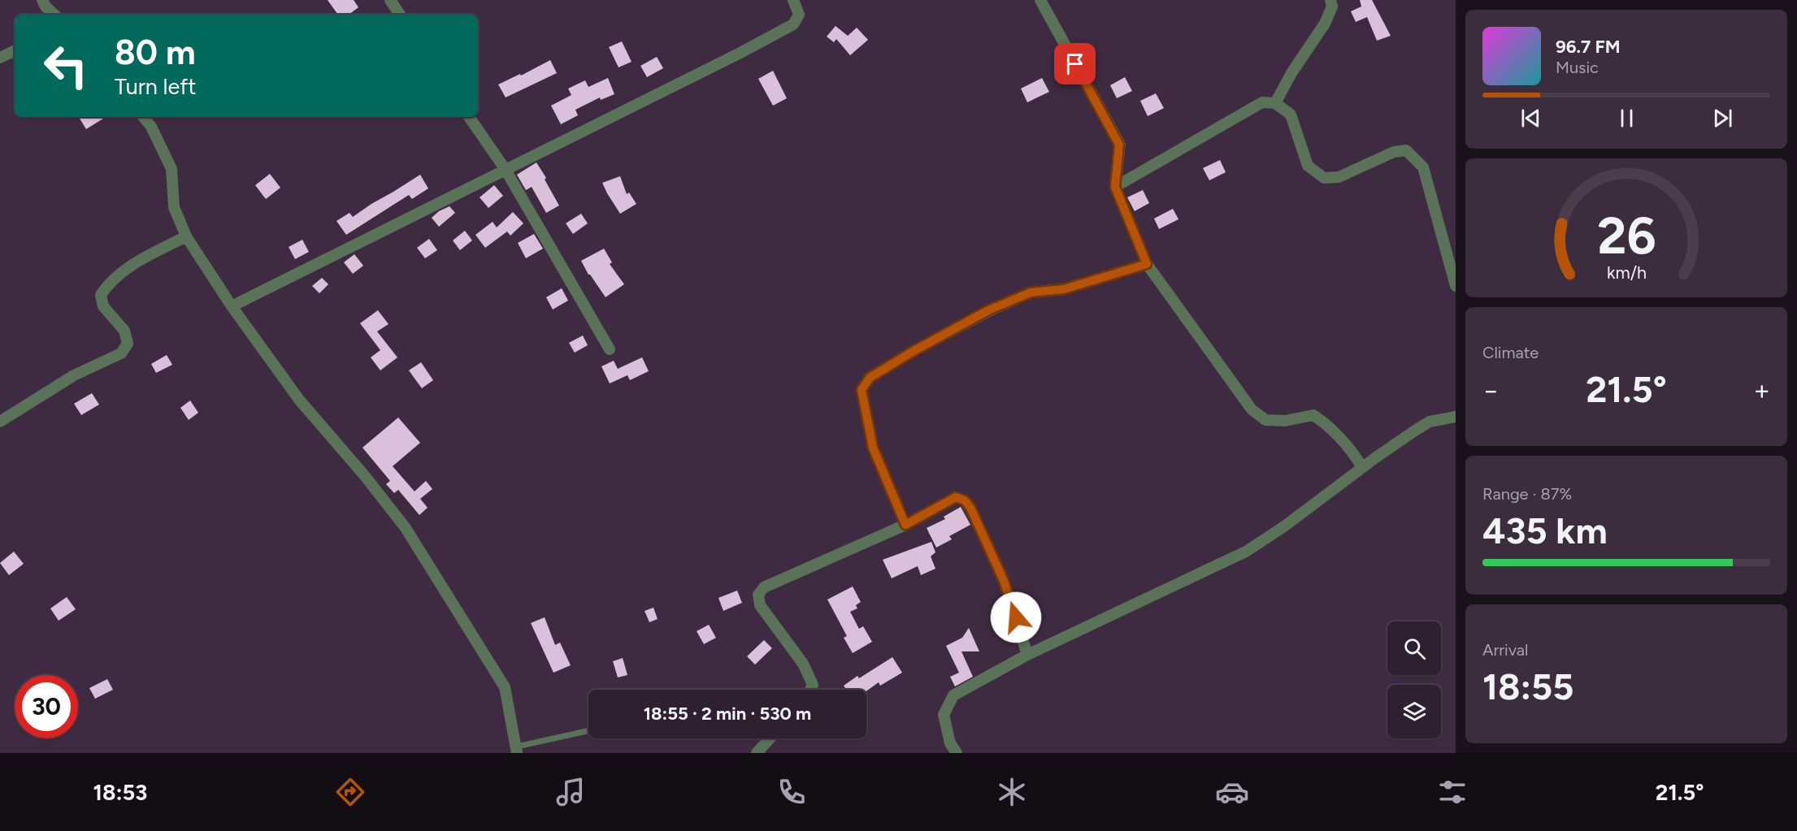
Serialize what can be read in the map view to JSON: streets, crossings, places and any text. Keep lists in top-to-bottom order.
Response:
{
  "page": {
    "turn": ["80 m", "Turn left"],
    "song": ["96.7 FM", "Music"],
    "tile": [
      "Climate",
      ["Range · 87%", "435 km"],
      ["Arrival", "18:55"]
    ],
    "heat": ["−", "21.5°", "+"],
    "limit": "30",
    "trip": "18:55 · 2 min · 530 m",
    "tabs": ["18:53", "21.5°"],
    "gauge": ["26", "km/h"]
  }
}
